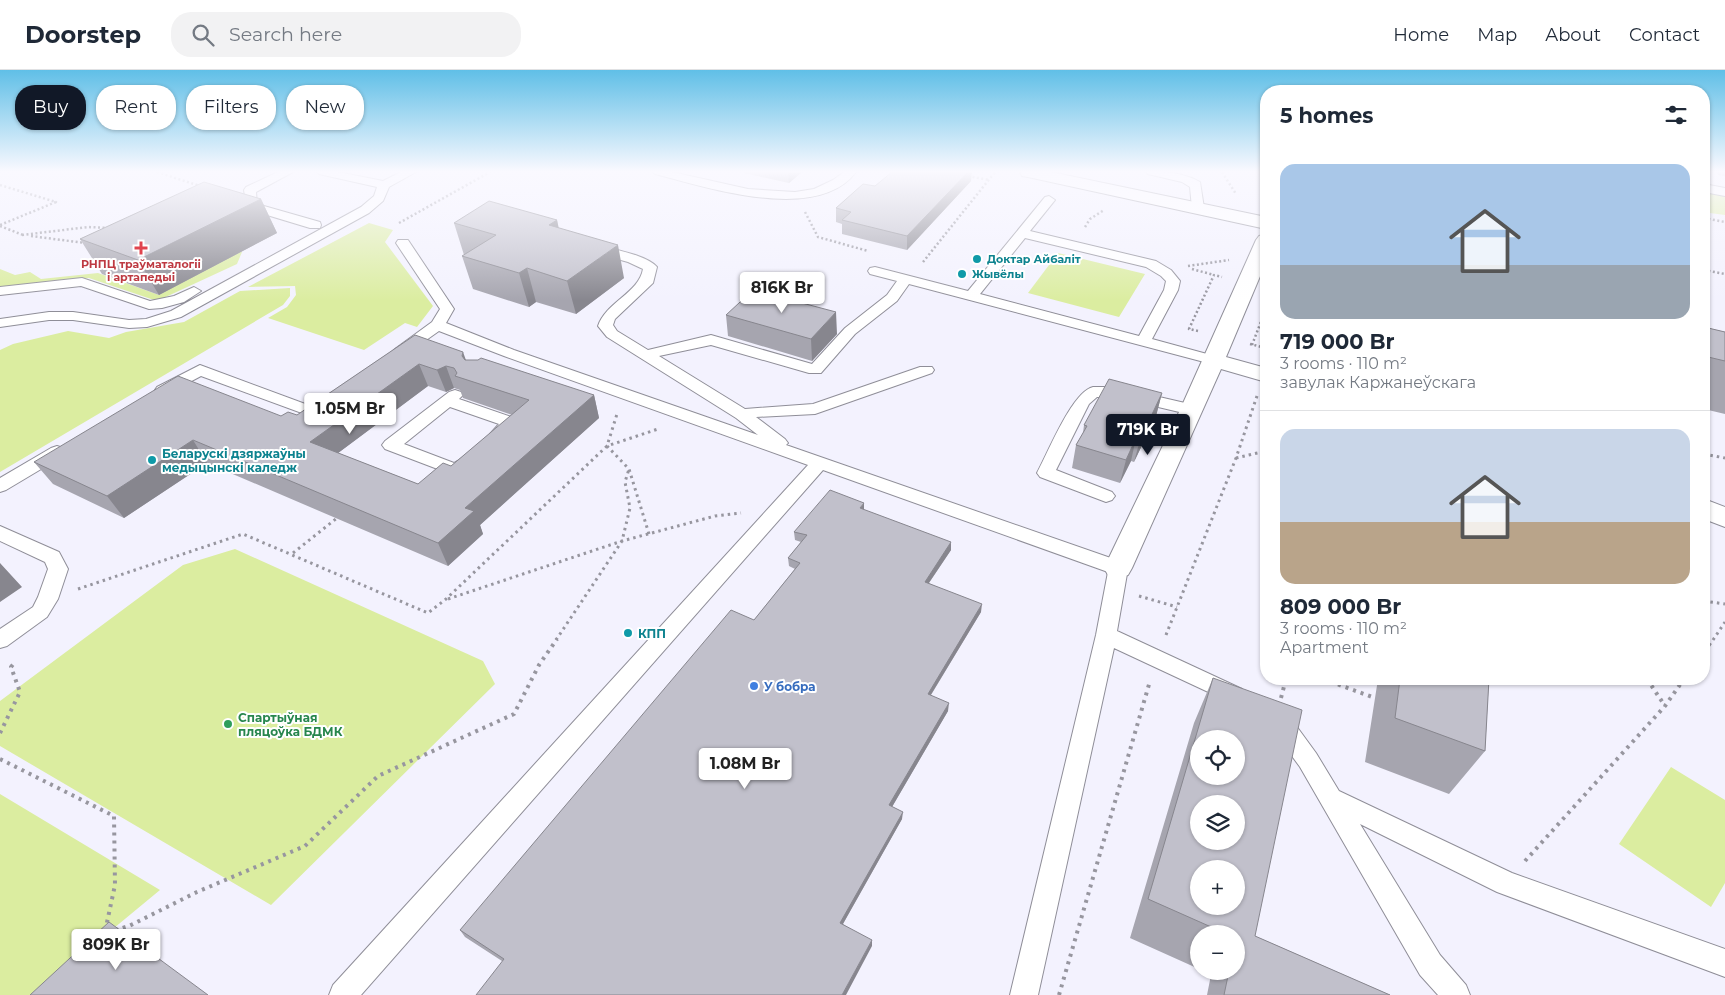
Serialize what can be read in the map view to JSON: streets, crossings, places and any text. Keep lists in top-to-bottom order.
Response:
{
  "places": {
    "health": ["РНПЦ траўматалогіі і артапедыі"],
    "other": [
      "Доктар Айбаліт",
      "Жывёлы",
      "Беларускі дзяржаўны медыцынскі каледж",
      "КПП",
      "У бобра",
      "Спартыўная пляцоўка БДМК"
    ]
  },
  "page": {
    "header": "Doorstep",
    "search": "Search here",
    "nav": [
      "Home",
      "Map",
      "About",
      "Contact"
    ],
    "chip": [
      "Buy",
      "Rent",
      "Filters",
      "New"
    ],
    "heading": "5 homes",
    "list": [
      {
        "name": "719 000 Br",
        "note": "3 rooms · 110 m² · завулак Каржанеўскага"
      },
      {
        "name": "809 000 Br",
        "note": "3 rooms · 110 m² · Apartment"
      }
    ],
    "price": [
      "816K Br",
      "1.05M Br",
      "719K Br",
      "1.08M Br",
      "809K Br"
    ],
    "map_buttons": ["+", "−"]
  }
}
